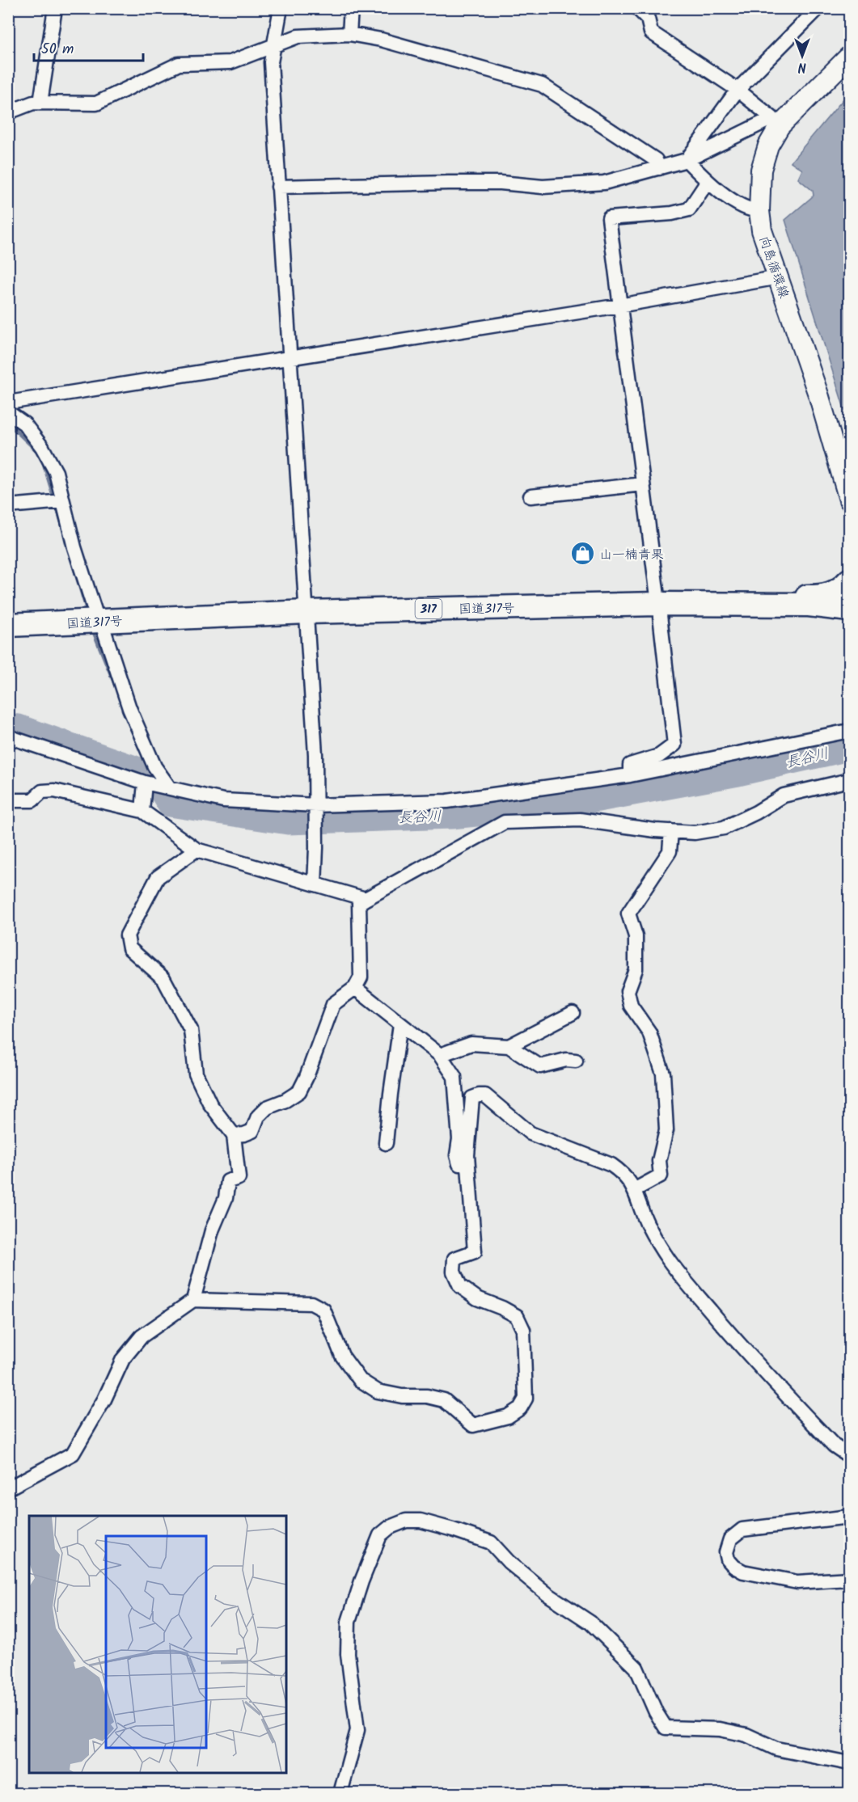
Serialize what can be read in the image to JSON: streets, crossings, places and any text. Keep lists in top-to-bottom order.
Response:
{
  "streets": {
    "highway": ["国道317号", "317"],
    "main road": ["向島循環線"]
  },
  "water": ["長谷川"],
  "places": {
    "shop": ["山一楠青果"]
  },
  "scale_bar": "50 m",
  "north": "bottom"
}
